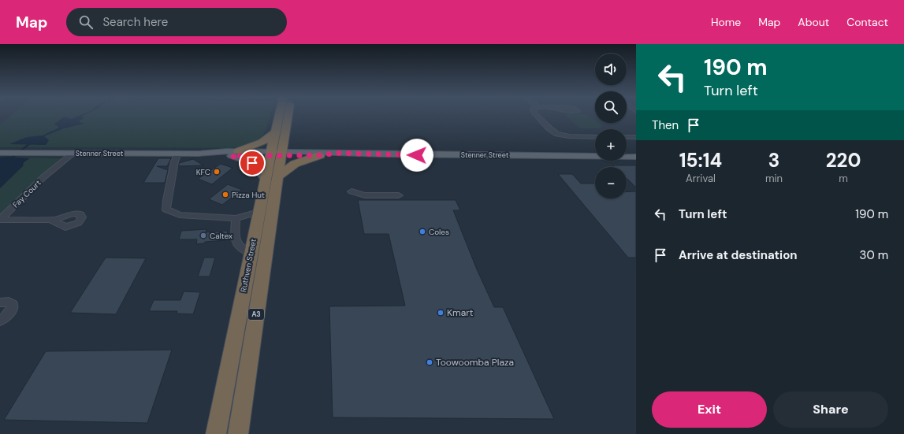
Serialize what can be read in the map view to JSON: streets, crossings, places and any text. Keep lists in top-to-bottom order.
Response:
{
  "streets": {
    "highway": ["Ruthven Street", "A3"],
    "main road": ["Stenner Street"],
    "street": ["Fay Court"]
  },
  "crossings": [
    ["Stenner Street", "Fay Court"],
    ["Stenner Street", "Ruthven Street"]
  ],
  "places": [
    "KFC",
    "Pizza Hut",
    "Coles",
    "Caltex",
    "Kmart",
    "Toowoomba Plaza"
  ],
  "page": {
    "header": "Map",
    "search": "Search here",
    "nav": [
      "Home",
      "Map",
      "About",
      "Contact"
    ],
    "turn": ["190 m", "Turn left"],
    "map_buttons": ["+", "−"],
    "then": "Then",
    "eta": [
      "15:14",
      "Arrival",
      "3",
      "min",
      "220",
      "m"
    ],
    "list": [
      {
        "name": "Turn left",
        "value": "190 m"
      },
      {
        "name": "Arrive at destination",
        "value": "30 m"
      }
    ],
    "buttons": ["Exit", "Share"]
  }
}
